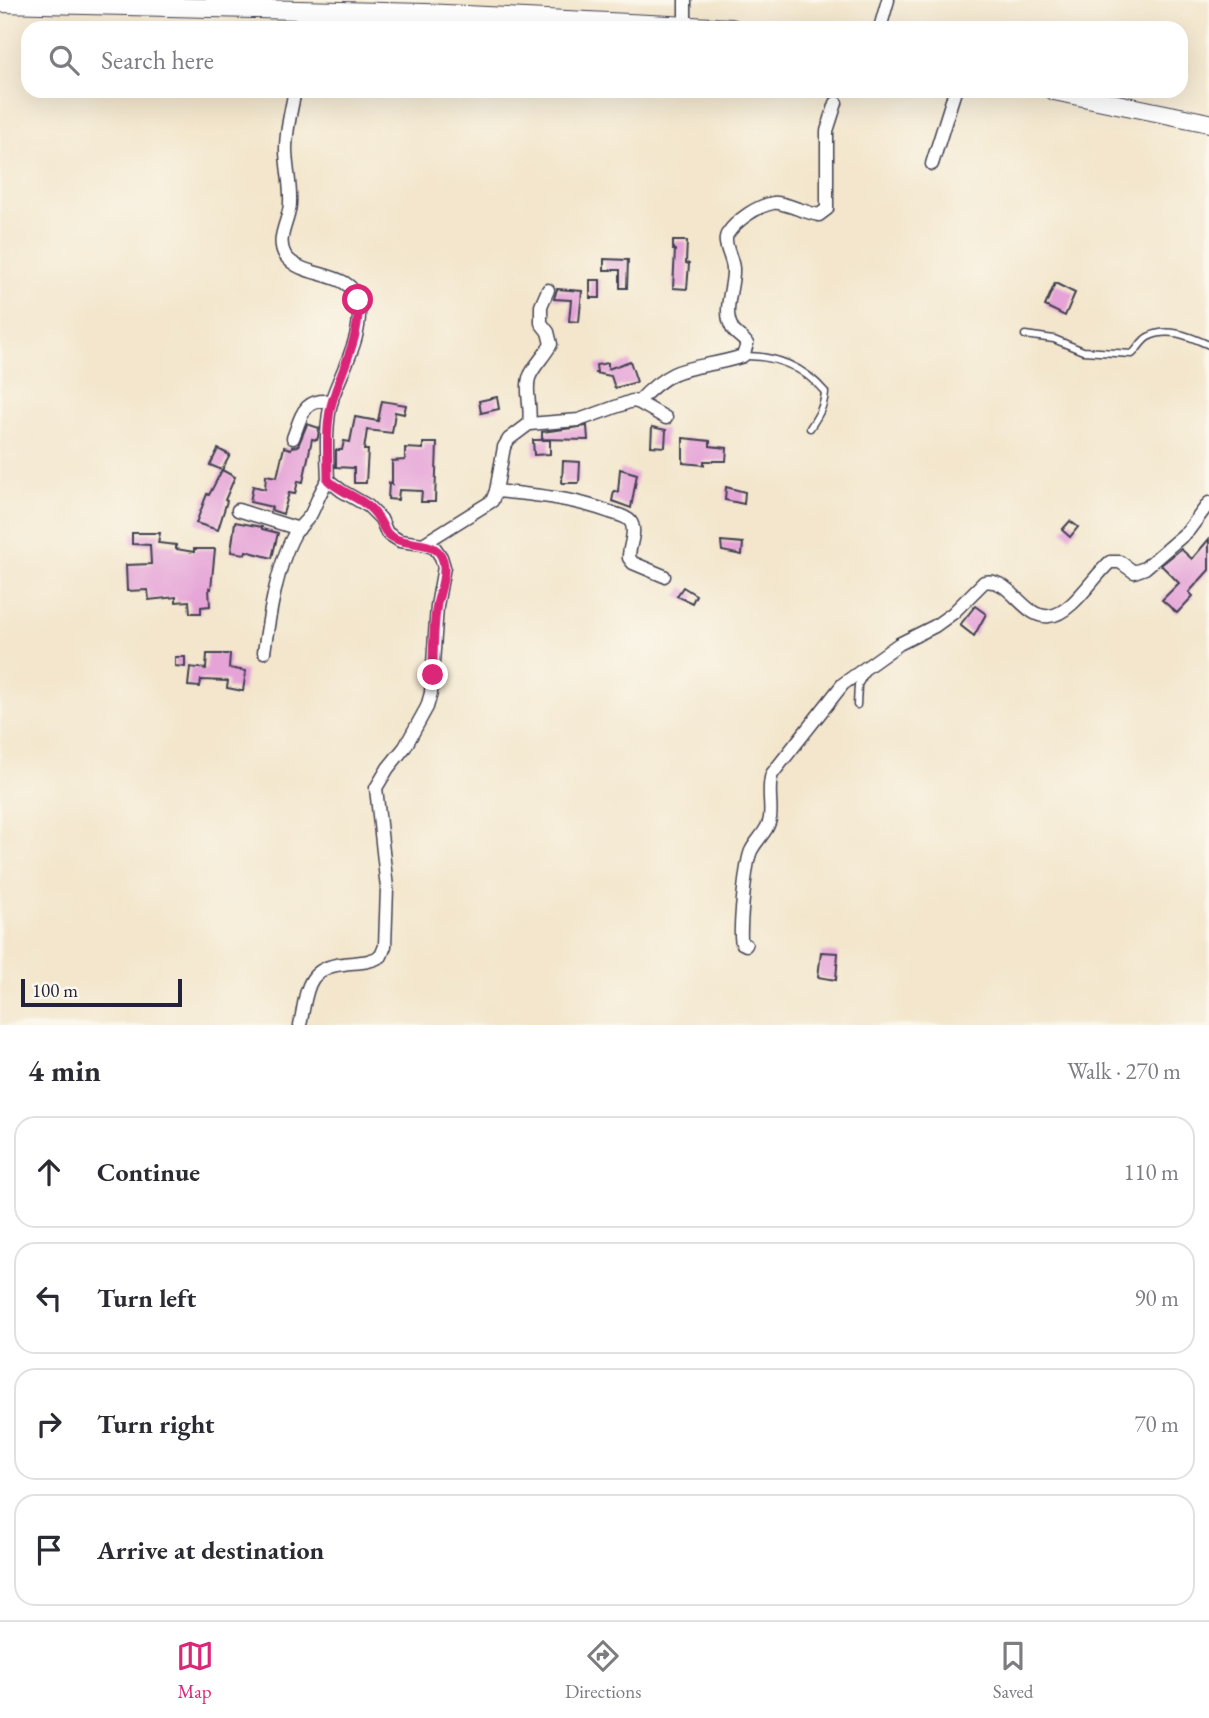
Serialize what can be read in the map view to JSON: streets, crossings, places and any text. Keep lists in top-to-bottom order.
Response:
{
  "scale_bar": "100 m",
  "page": {
    "search": "Search here",
    "scale": "100 m",
    "heading": ["4 min", "Walk · 270 m"],
    "list": [
      ["Continue", "110 m"],
      ["Turn left", "90 m"],
      ["Turn right", "70 m"],
      "Arrive at destination"
    ],
    "nav": ["Map", "Directions", "Saved"]
  }
}
